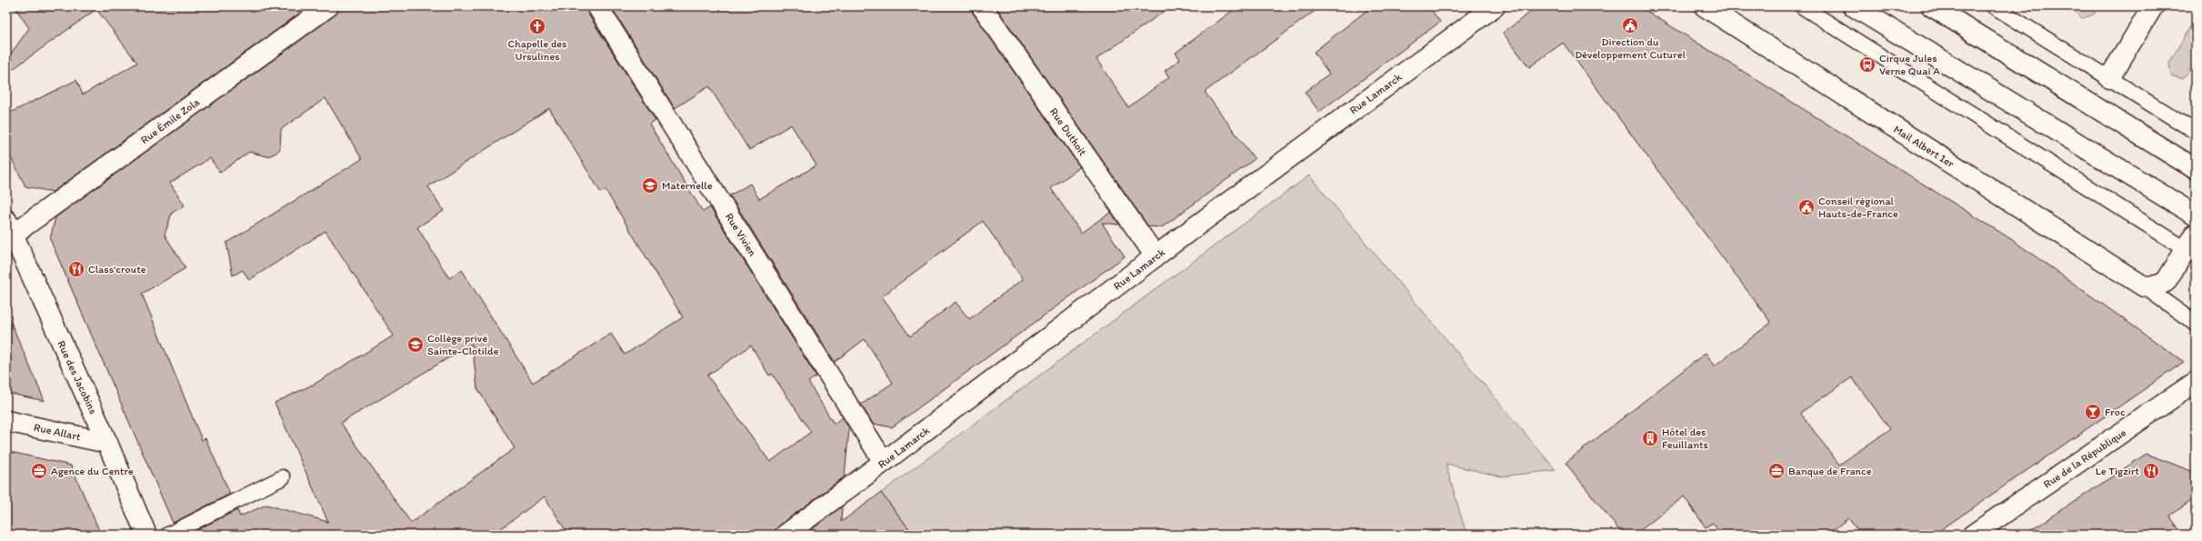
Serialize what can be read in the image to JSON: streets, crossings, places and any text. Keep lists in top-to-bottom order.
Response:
{
  "streets": {
    "street": [
      "Rue Lamarck",
      "Rue Émile Zola",
      "Rue Duthoit",
      "Mail Albert 1er",
      "Rue Vivien",
      "Rue des Jacobins",
      "Rue Allart",
      "Rue de la République"
    ]
  },
  "crossings": [
    ["Rue Lamarck", "Rue Duthoit"],
    ["Rue Lamarck", "Rue Vivien"],
    ["Rue Émile Zola", "Rue des Jacobins"],
    ["Rue des Jacobins", "Rue Allart"]
  ],
  "places": {
    "public building": ["Direction du Développement Cuturel", "Conseil régional Hauts-de-France"],
    "church": ["Chapelle des Ursulines"],
    "bus stop": ["Cirque Jules Verne Quai A"],
    "school or university": ["Maternelle", "Collège privé Sainte-Clotilde"],
    "restaurant": ["Class'croute", "Le Tigzirt"],
    "bar": ["Froc"],
    "building": ["Hôtel des Feuillants"],
    "office": ["Agence du Centre", "Banque de France"]
  }
}
